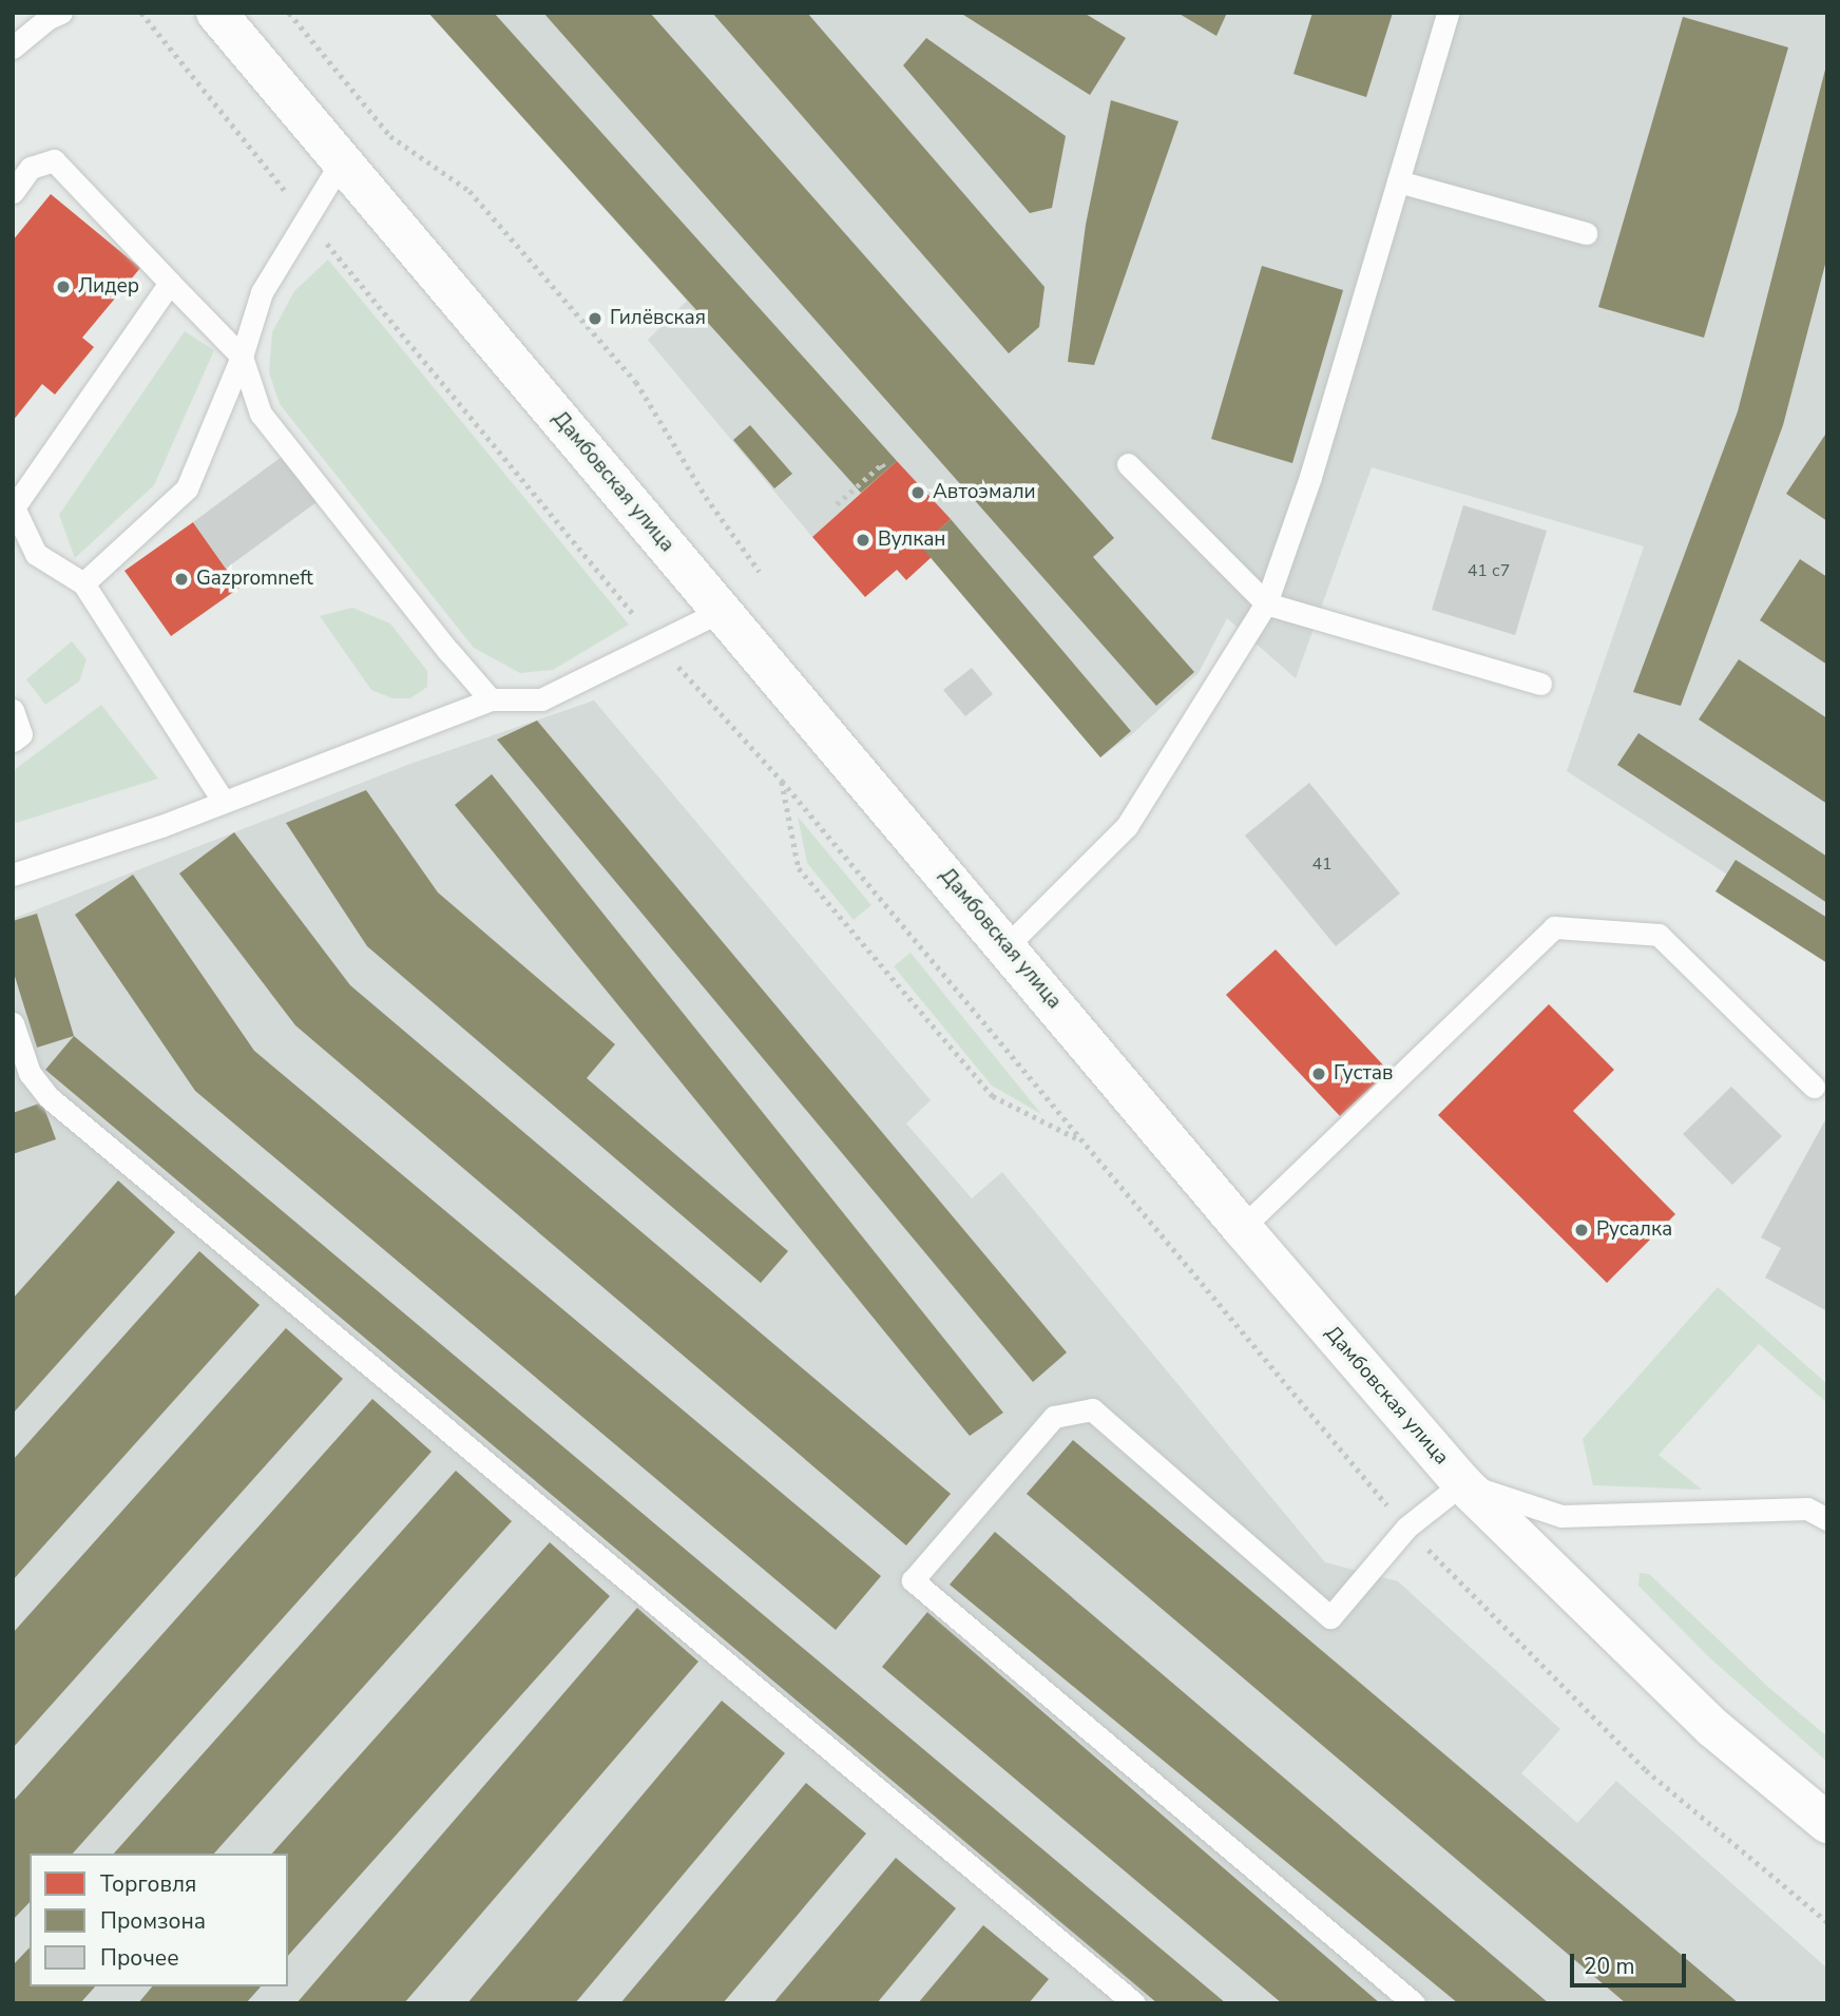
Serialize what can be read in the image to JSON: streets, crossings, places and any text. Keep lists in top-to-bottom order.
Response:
{
  "streets": {
    "main road": ["Дамбовская улица"]
  },
  "places": [
    "Лидер",
    "Гилёвская",
    "Автоэмали",
    "Вулкан",
    "Gazpromneft",
    "Густав",
    "Русалка"
  ],
  "house_numbers": ["41 с7", "41"],
  "legend": ["Торговля", "Промзона", "Прочее"],
  "scale_bar": "20 m"
}
